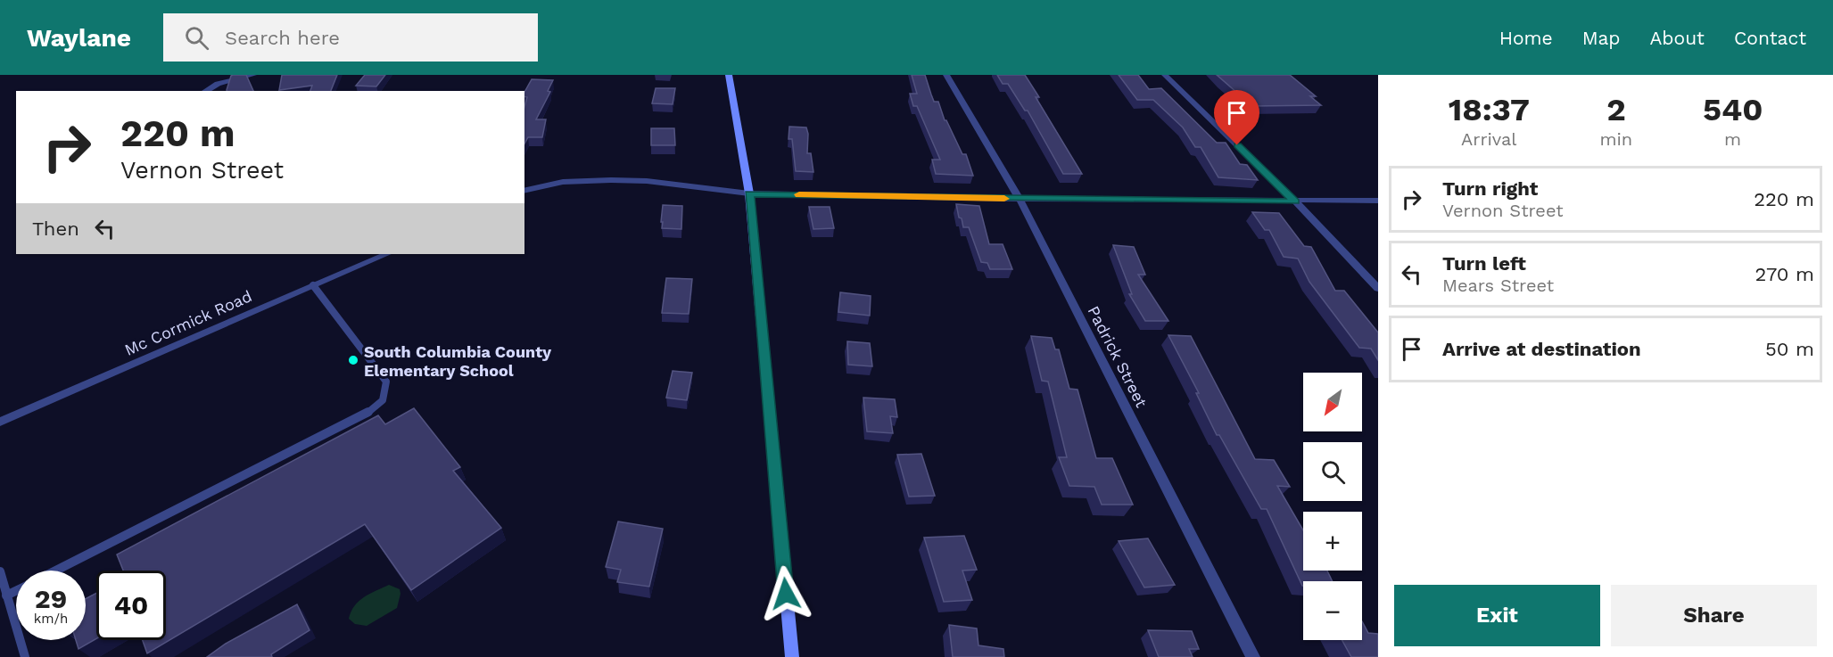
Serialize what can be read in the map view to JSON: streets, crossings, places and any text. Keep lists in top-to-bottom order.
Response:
{
  "streets": {
    "street": ["Mc Cormick Road", "Padrick Street"]
  },
  "places": ["South Columbia County Elementary School"],
  "north": "bottom left",
  "page": {
    "header": "Waylane",
    "search": "Search here",
    "nav": [
      "Home",
      "Map",
      "About",
      "Contact"
    ],
    "eta": [
      "18:37",
      "Arrival",
      "2",
      "min",
      "540",
      "m"
    ],
    "turn": ["220 m", "Vernon Street"],
    "list": [
      {
        "name": "Turn right",
        "note": "Vernon Street",
        "value": "220 m"
      },
      {
        "name": "Turn left",
        "note": "Mears Street",
        "value": "270 m"
      },
      {
        "name": "Arrive at destination",
        "value": "50 m"
      }
    ],
    "then": "Then",
    "map_buttons": ["+", "−"],
    "speed": "29 km/h",
    "limit": "40",
    "buttons": ["Exit", "Share"]
  }
}
